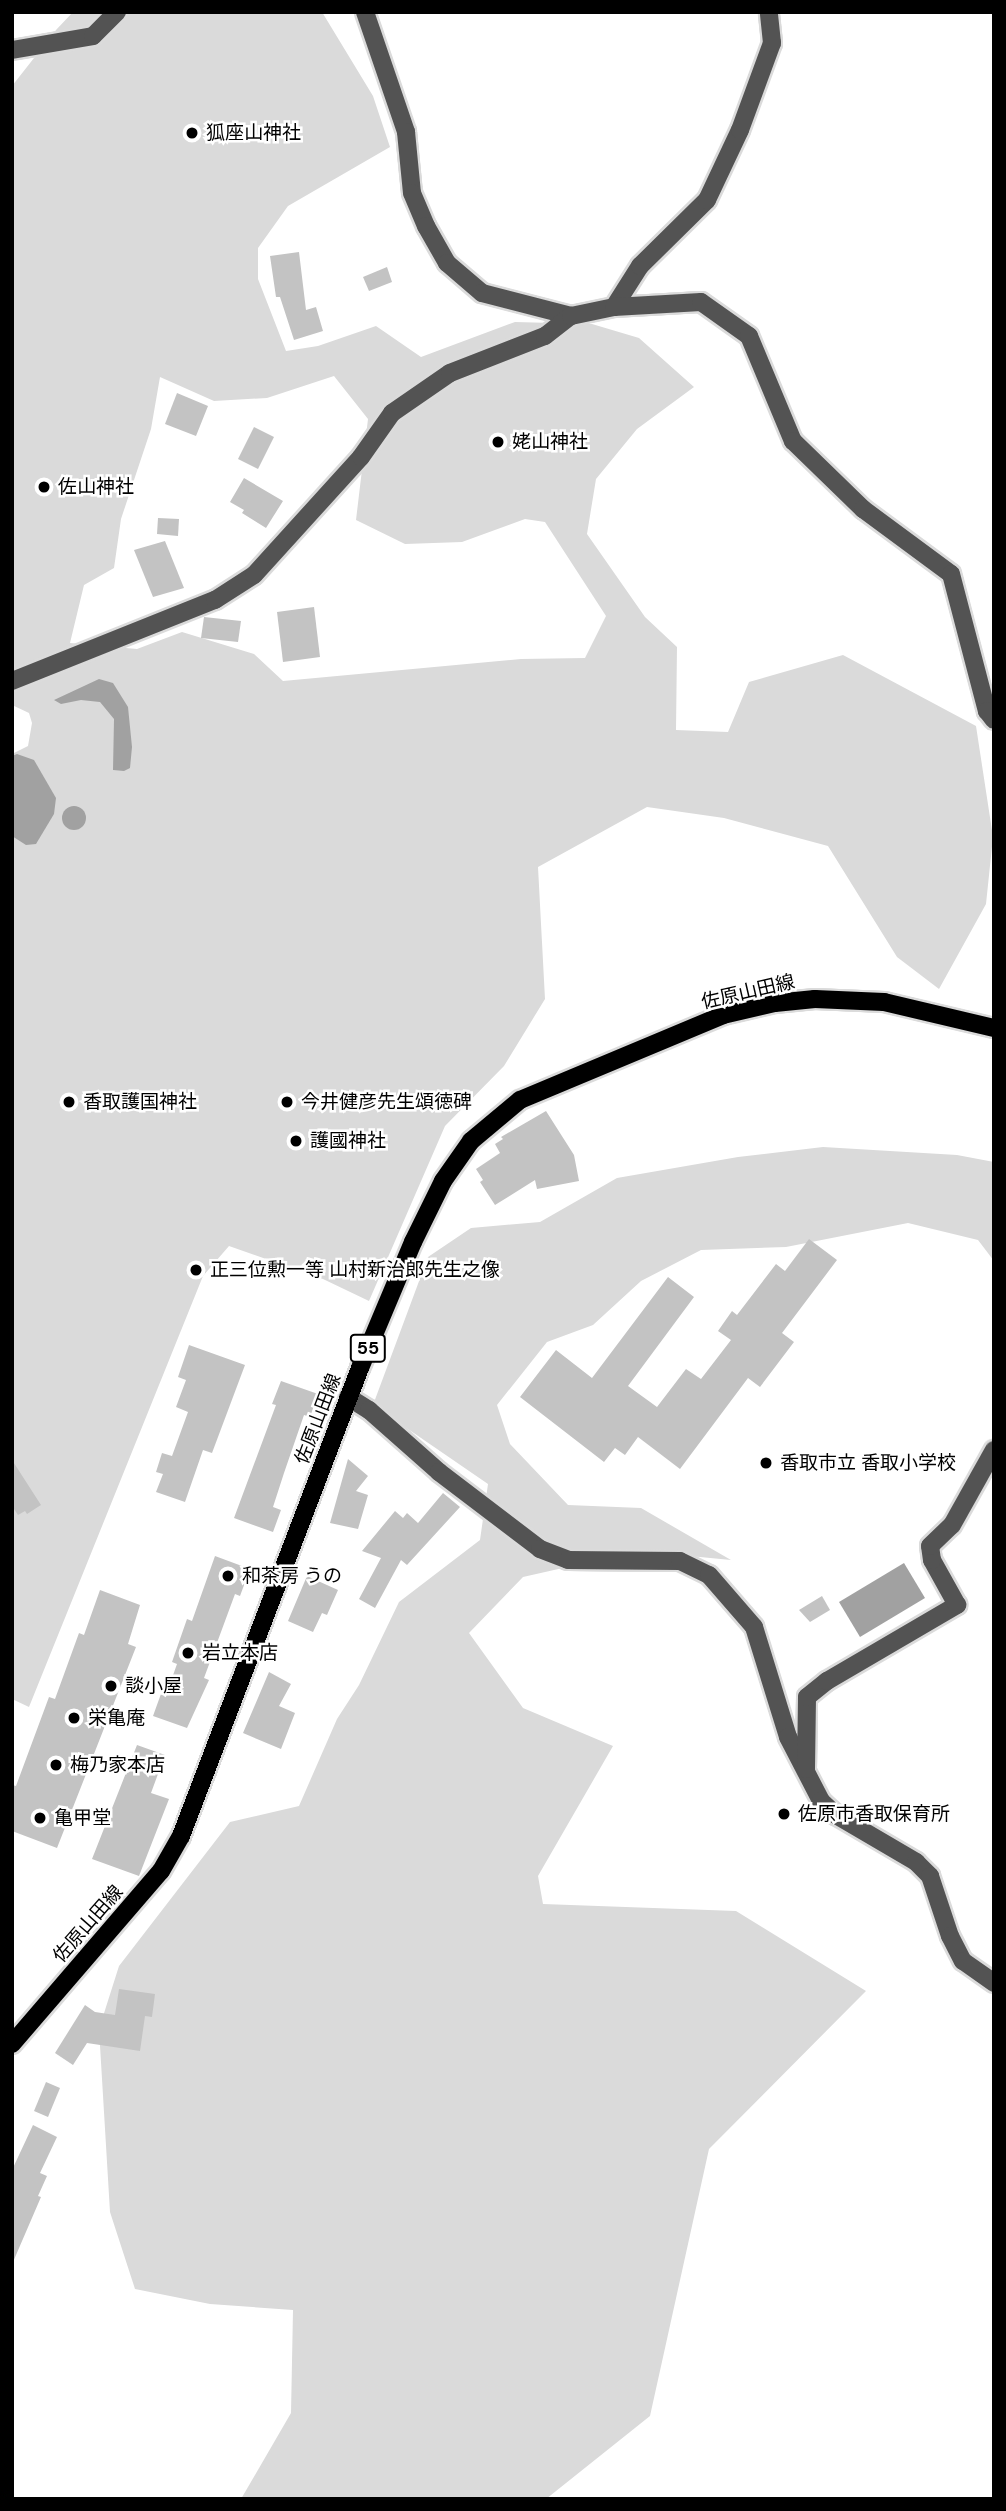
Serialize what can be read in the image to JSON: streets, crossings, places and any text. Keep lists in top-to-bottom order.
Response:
{
  "streets": {
    "main road": ["佐原山田線", "55"]
  },
  "places": [
    "狐座山神社",
    "姥山神社",
    "佐山神社",
    "香取護国神社",
    "今井健彦先生頌徳碑",
    "護國神社",
    "正三位勲一等 山村新治郎先生之像",
    "香取市立 香取小学校",
    "和茶房 うの",
    "岩立本店",
    "談小屋",
    "栄亀庵",
    "梅乃家本店",
    "佐原市香取保育所",
    "亀甲堂"
  ]
}
